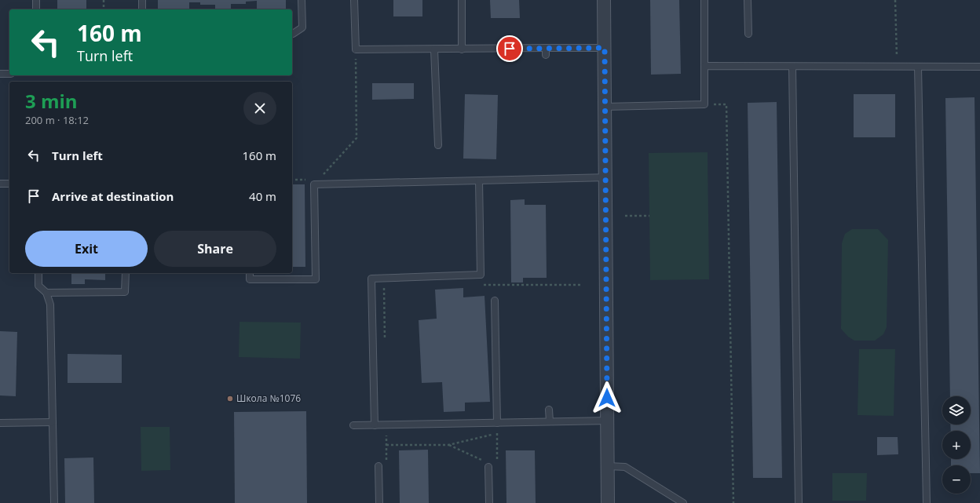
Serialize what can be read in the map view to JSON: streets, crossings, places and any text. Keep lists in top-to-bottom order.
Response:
{
  "places": ["Школа №1076"],
  "page": {
    "turn": ["160 m", "Turn left"],
    "heading": ["3 min", "200 m · 18:12"],
    "list": [
      {
        "name": "Turn left",
        "value": "160 m"
      },
      {
        "name": "Arrive at destination",
        "value": "40 m"
      }
    ],
    "buttons": ["Exit", "Share"],
    "map_buttons": ["+", "−"]
  }
}
